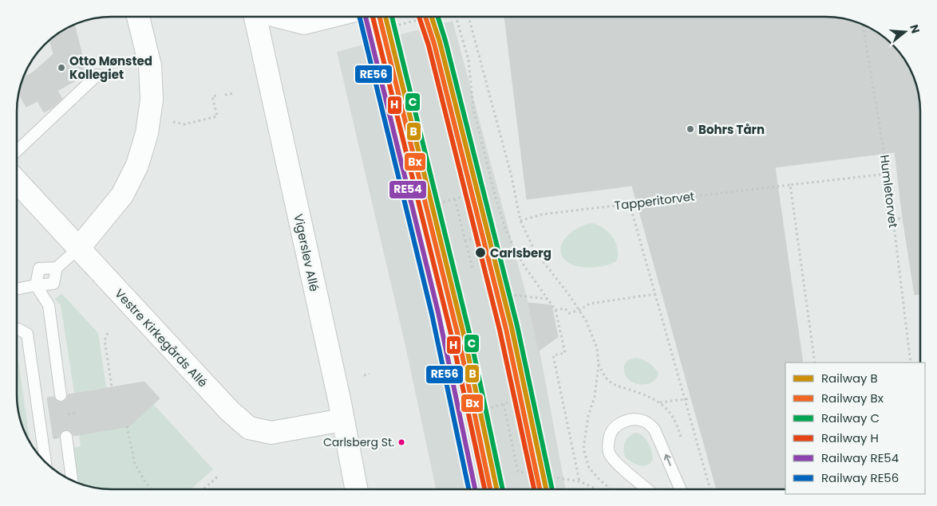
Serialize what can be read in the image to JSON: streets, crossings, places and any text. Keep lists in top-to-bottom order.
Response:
{
  "streets": {
    "street": ["Vigerslev Allé", "Vestre Kirkegårds Allé"],
    "path": ["Humletorvet", "Tapperitorvet"]
  },
  "crossings": [
    ["Humletorvet", "Tapperitorvet"],
    ["Vigerslev Allé", "Vestre Kirkegårds Allé"]
  ],
  "places": [
    "Otto Mønsted Kollegiet",
    "Bohrs Tårn",
    "Carlsberg",
    "Carlsberg St."
  ],
  "lines": [
    "rail line B",
    "rail line Bx",
    "rail line C",
    "rail line H",
    "rail line RE54",
    "rail line RE56"
  ],
  "legend": [
    "Railway B",
    "Railway Bx",
    "Railway C",
    "Railway H",
    "Railway RE54",
    "Railway RE56"
  ],
  "north": "right"
}
